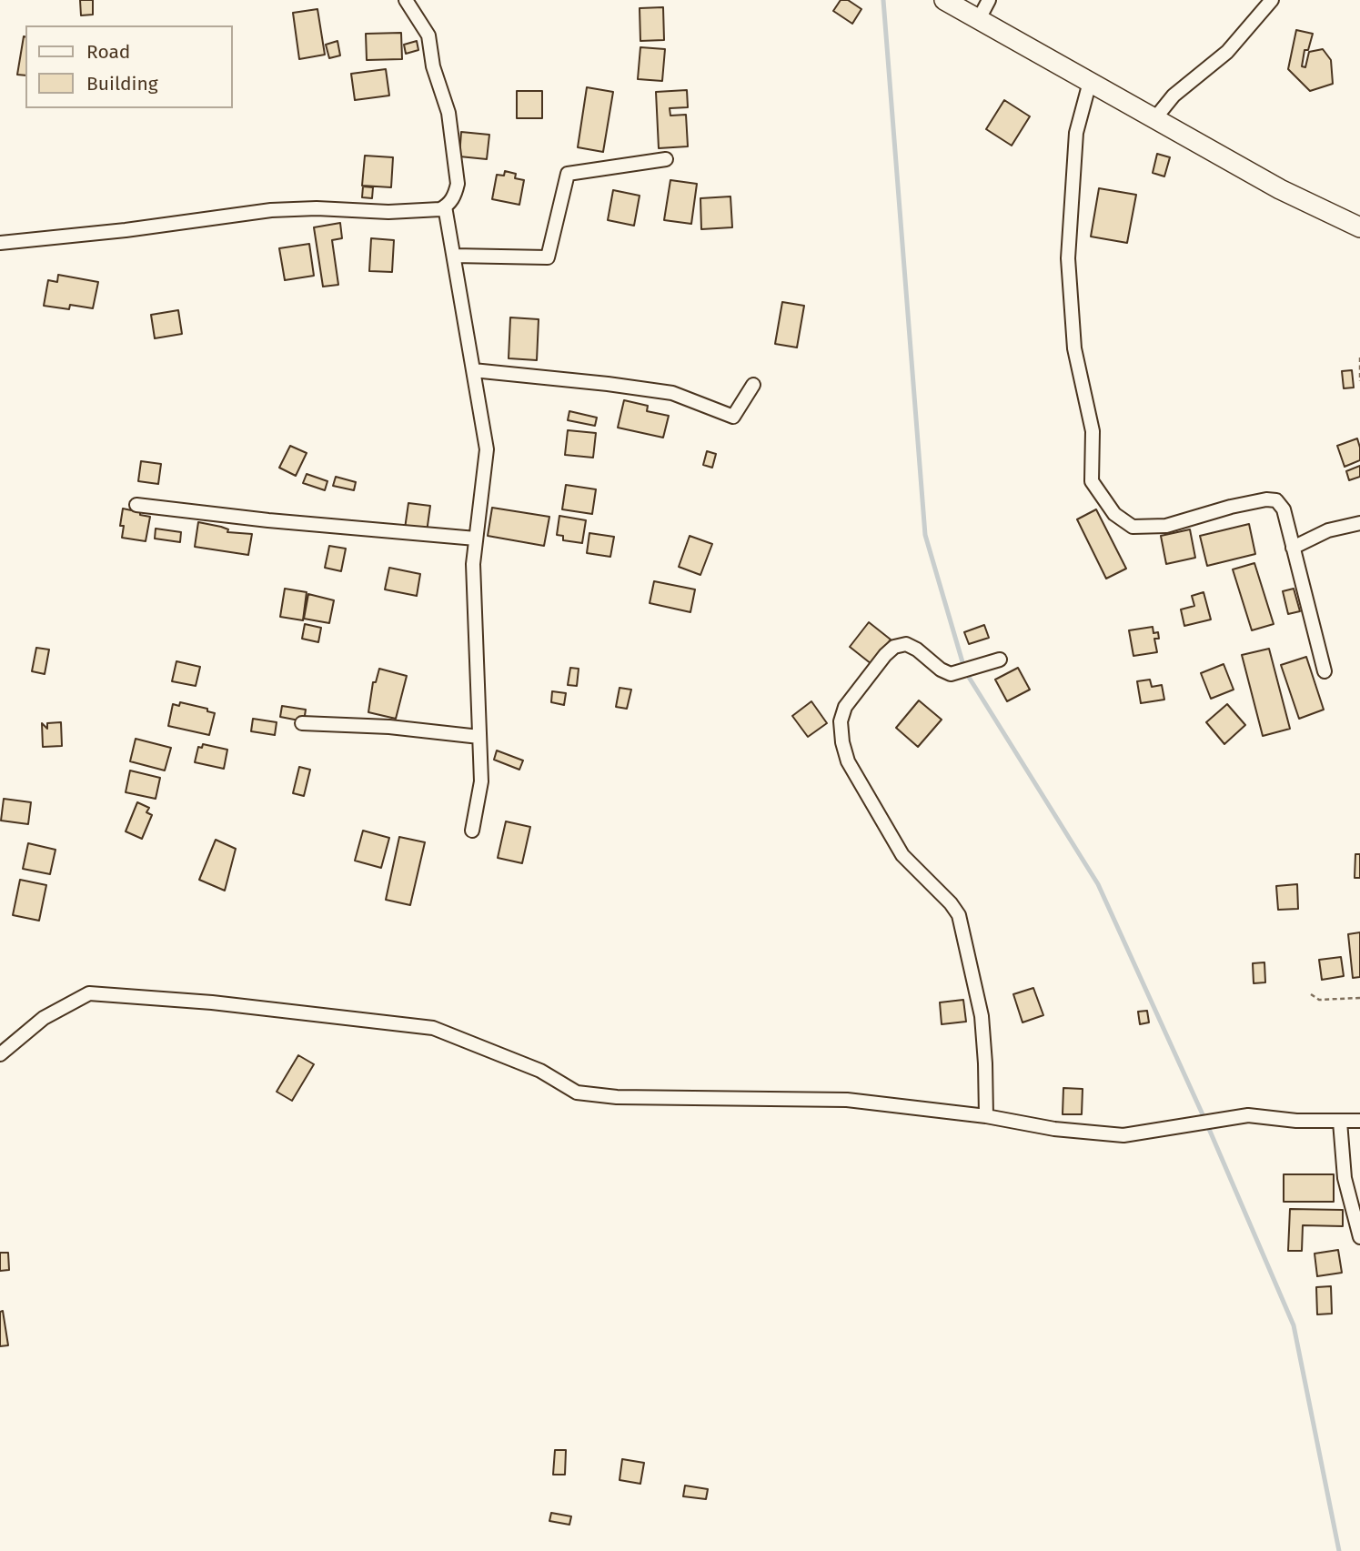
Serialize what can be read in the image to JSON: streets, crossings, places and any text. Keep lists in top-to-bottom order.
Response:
{
  "legend": ["Road", "Building"]
}
